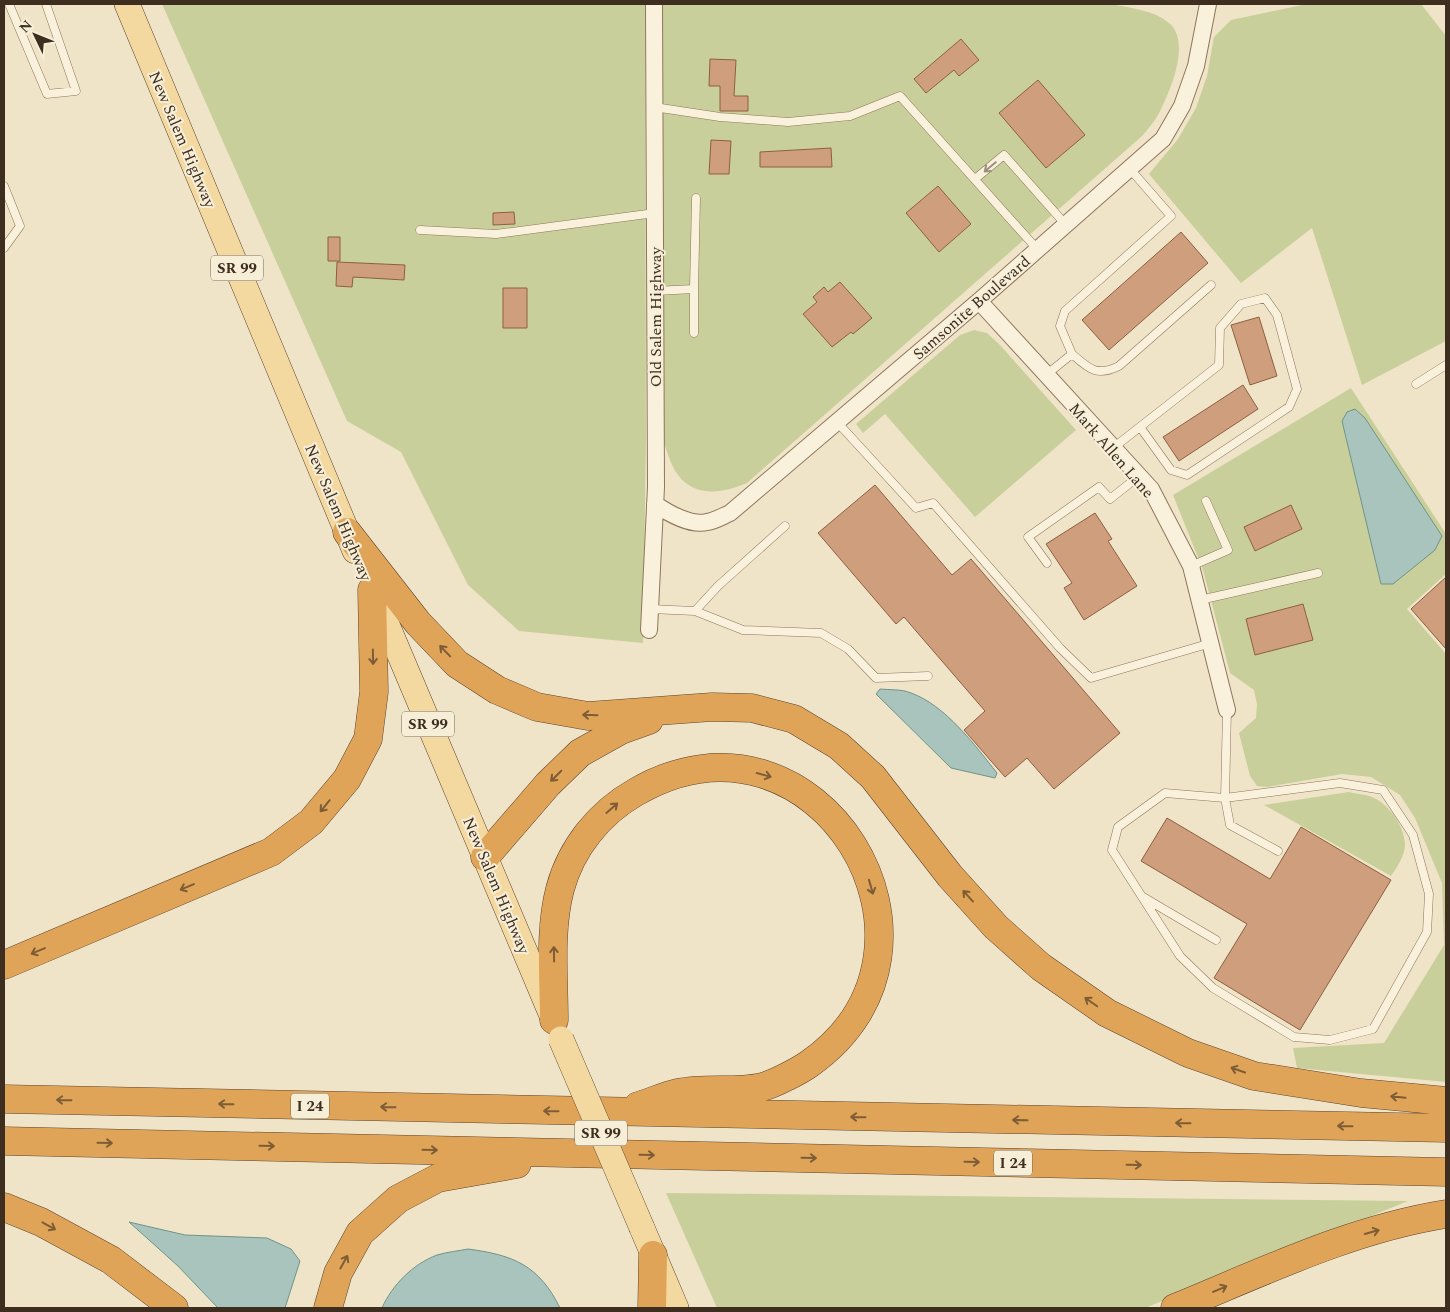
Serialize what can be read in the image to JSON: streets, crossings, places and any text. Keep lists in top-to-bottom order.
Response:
{
  "streets": {
    "highway": ["I 24"],
    "main road": ["New Salem Highway", "SR 99"],
    "street": ["Samsonite Boulevard", "Old Salem Highway", "Mark Allen Lane"]
  },
  "crossings": [
    ["Samsonite Boulevard", "Old Salem Highway"],
    ["Samsonite Boulevard", "Mark Allen Lane"]
  ],
  "north": "top left"
}
